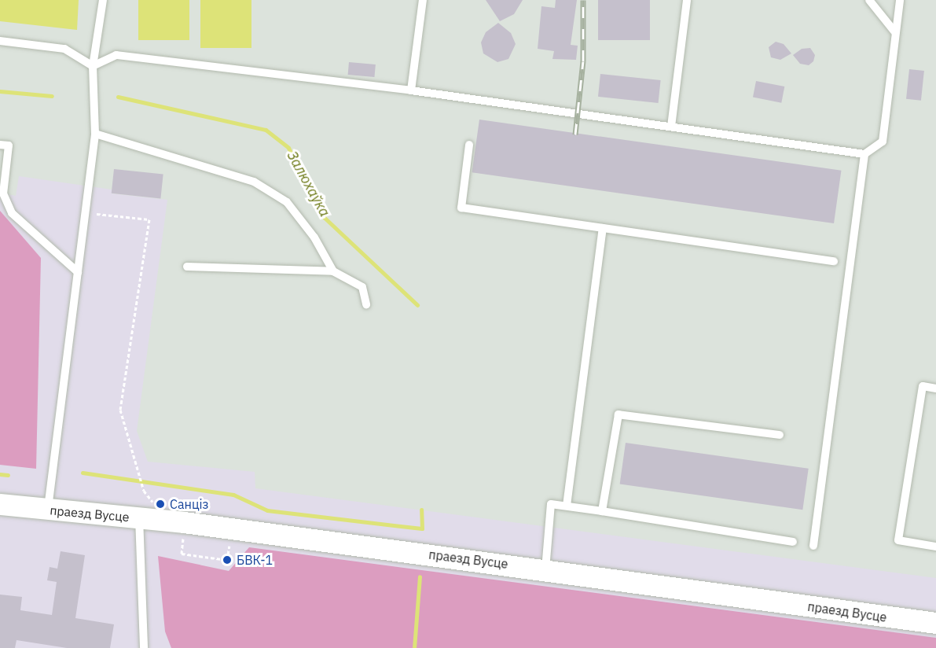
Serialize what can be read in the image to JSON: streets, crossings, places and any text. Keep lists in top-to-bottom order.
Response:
{
  "streets": {
    "street": ["праезд Вусце"]
  },
  "water": ["Залюхаўка"],
  "places": ["Санціз", "БВК-1"]
}
